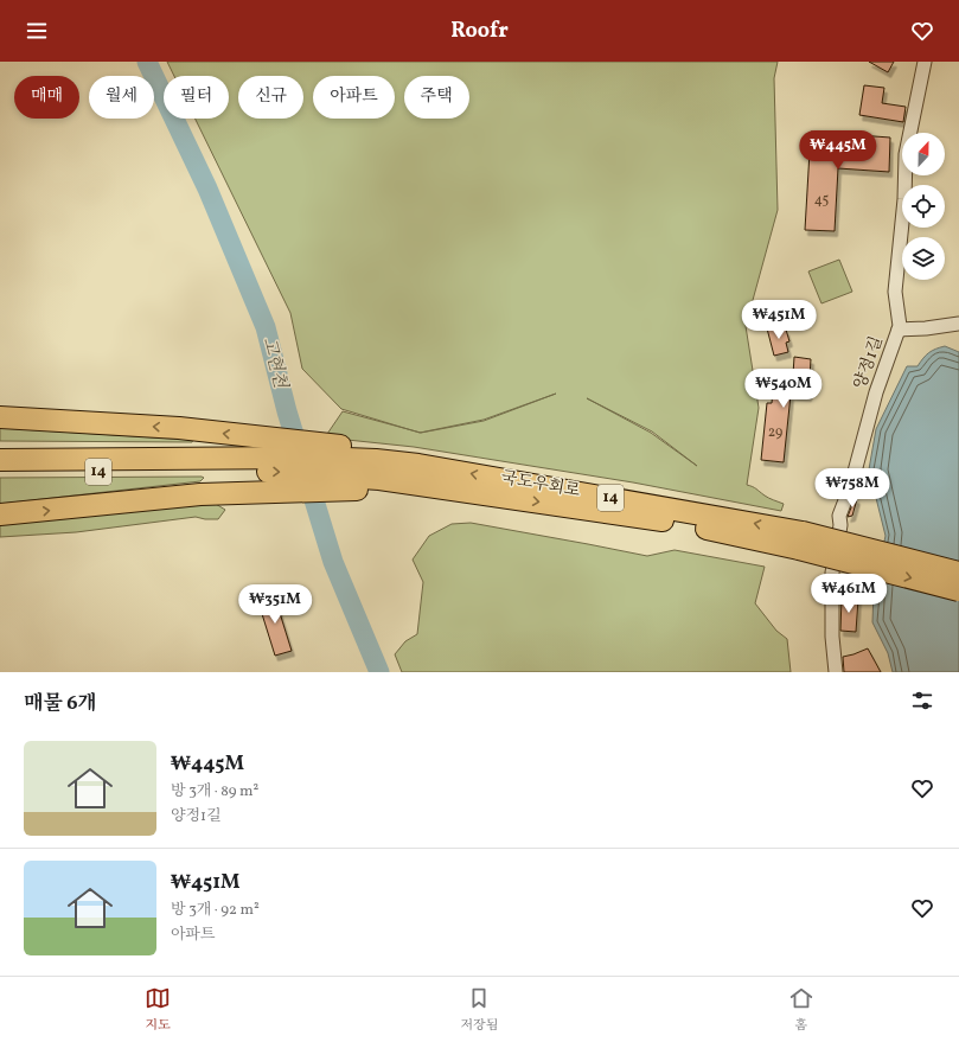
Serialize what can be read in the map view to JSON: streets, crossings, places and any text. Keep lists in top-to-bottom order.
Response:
{
  "streets": {
    "highway": ["14", "국도우회로"],
    "street": ["양정1길"]
  },
  "crossings": [
    ["14", "국도우회로"]
  ],
  "water": ["고현천"],
  "house_numbers": ["45", "29"],
  "north": "top",
  "page": {
    "header": "Roofr",
    "chip": [
      "매매",
      "월세",
      "필터",
      "신규",
      "아파트",
      "주택"
    ],
    "price": [
      "₩445M",
      "₩451M",
      "₩540M",
      "₩758M",
      "₩461M",
      "₩351M"
    ],
    "heading": "매물 6개",
    "list": [
      {
        "name": "₩445M",
        "note": "방 3개 · 89 m² · 양정1길"
      },
      {
        "name": "₩451M",
        "note": "방 3개 · 92 m² · 아파트"
      }
    ],
    "tabs": ["지도", "저장됨", "홈"]
  }
}
